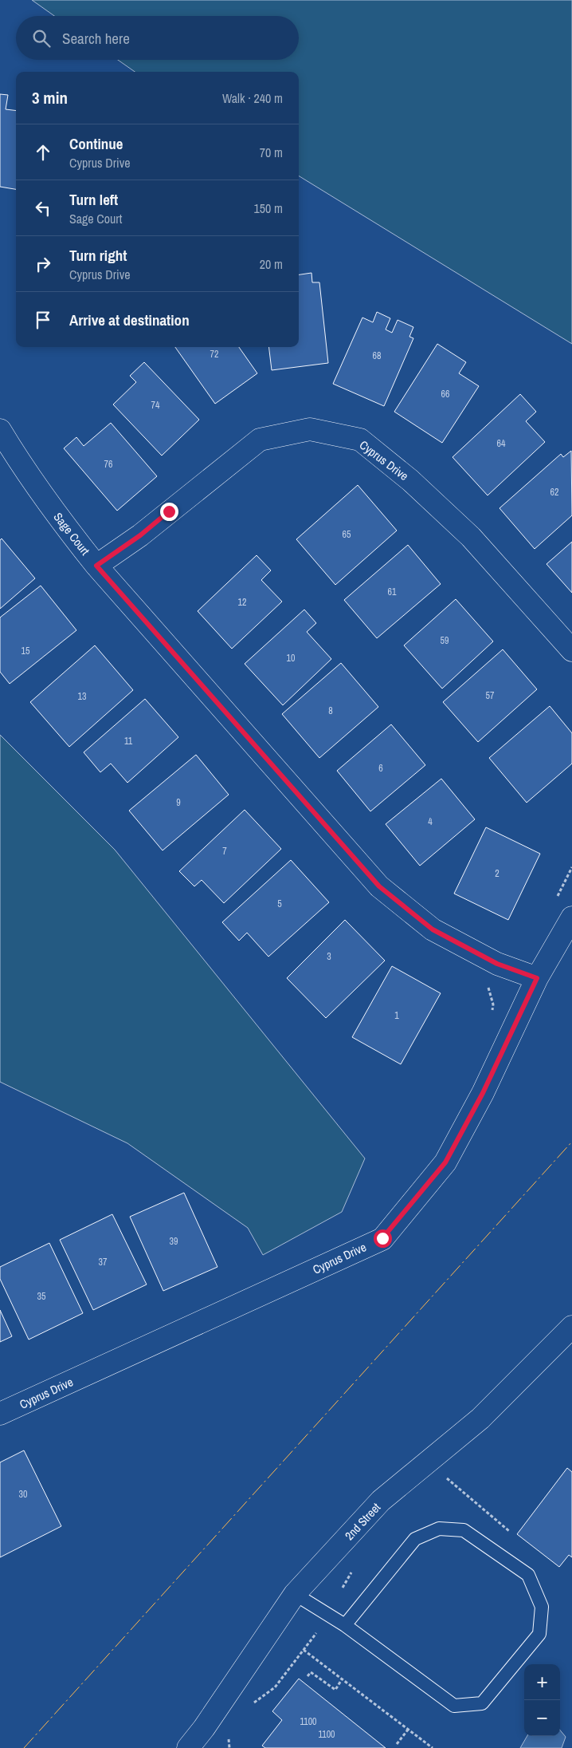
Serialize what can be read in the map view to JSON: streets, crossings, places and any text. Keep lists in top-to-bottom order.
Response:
{
  "streets": {
    "street": ["Cyprus Drive", "Sage Court", "2nd Street"]
  },
  "crossings": [
    ["Cyprus Drive", "Sage Court"]
  ],
  "house_numbers": [
    "72",
    "68",
    "66",
    "74",
    "64",
    "76",
    "62",
    "65",
    "61",
    "12",
    "59",
    "15",
    "10",
    "57",
    "13",
    "8",
    "11",
    "6",
    "9",
    "4",
    "7",
    "2",
    "5",
    "3",
    "1",
    "39",
    "37",
    "35",
    "30",
    "1100",
    "1100"
  ],
  "page": {
    "search": "Search here",
    "heading": ["3 min", "Walk · 240 m"],
    "list": [
      ["Continue", "Cyprus Drive", "70 m"],
      ["Turn left", "Sage Court", "150 m"],
      ["Turn right", "Cyprus Drive", "20 m"],
      "Arrive at destination"
    ],
    "map_buttons": ["+", "−"]
  }
}
